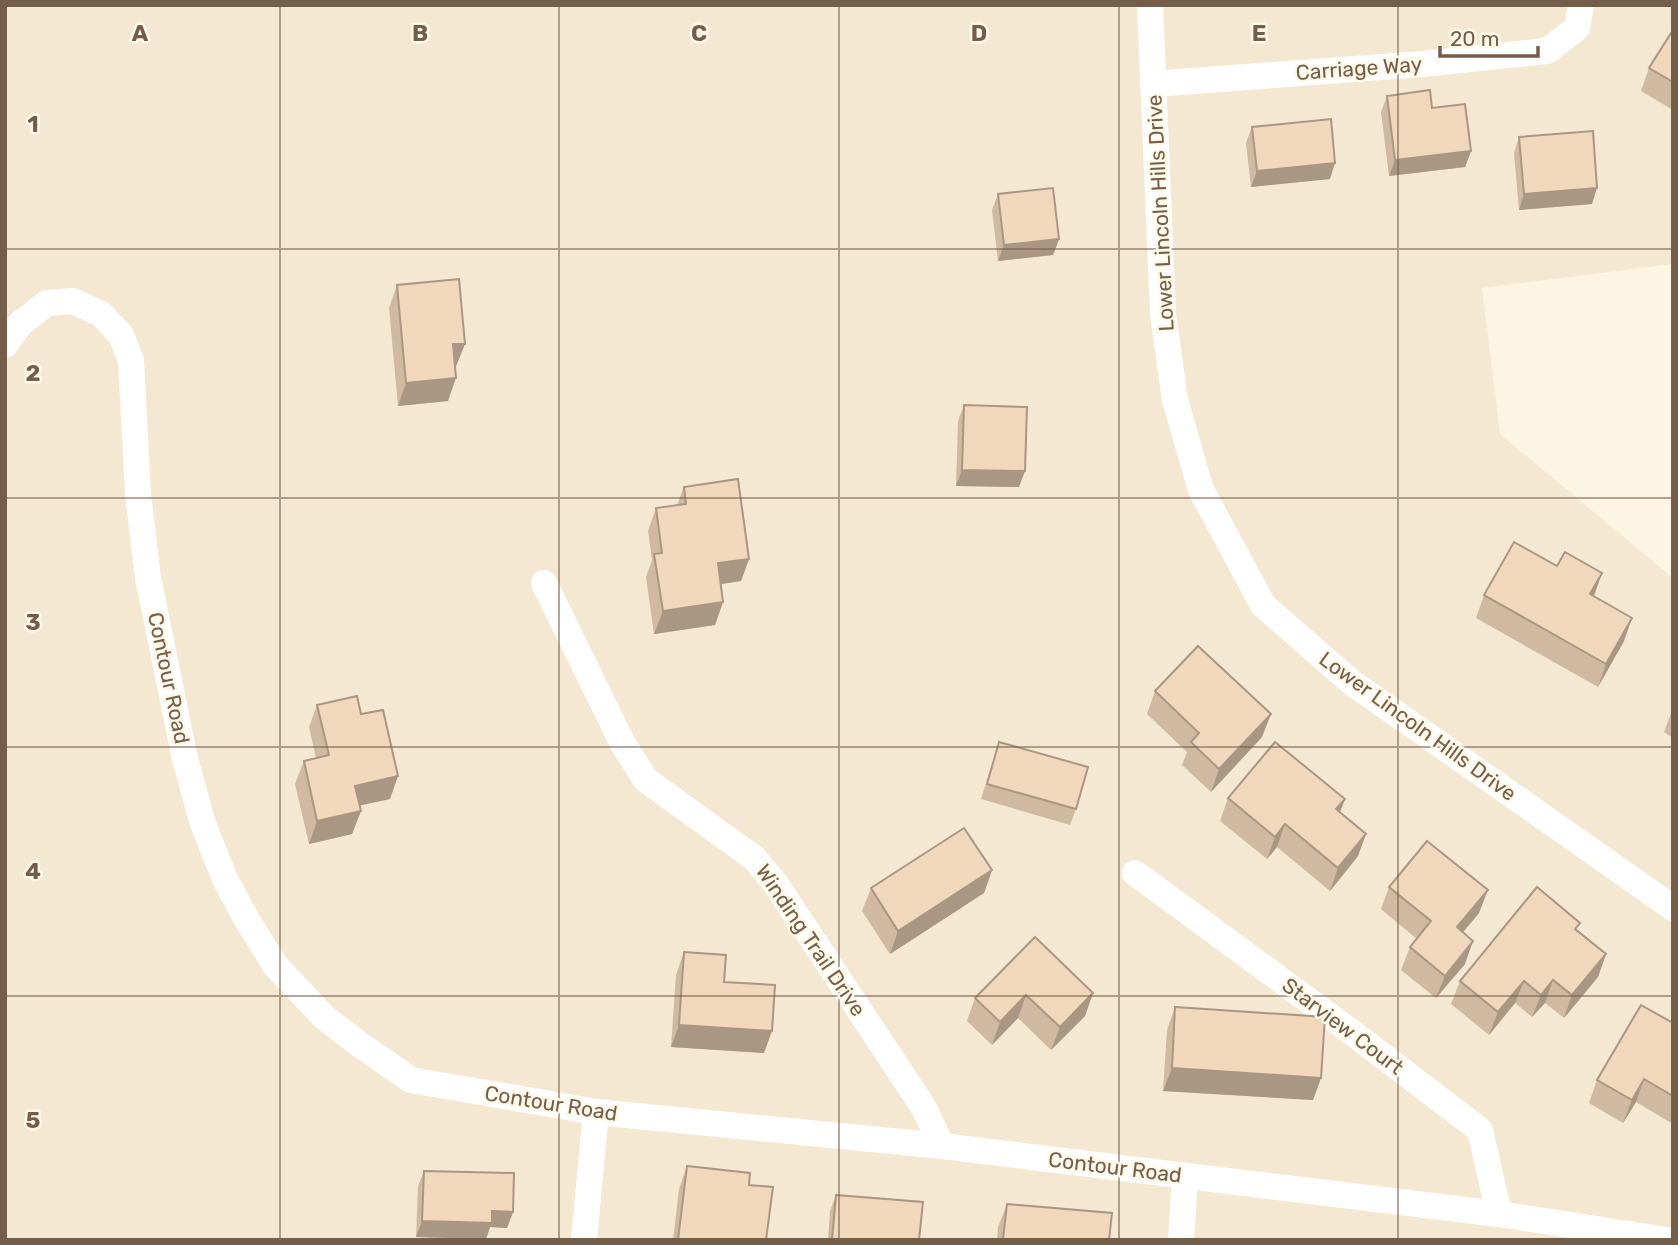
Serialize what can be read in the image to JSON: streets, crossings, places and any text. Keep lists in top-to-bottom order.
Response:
{
  "streets": {
    "street": [
      "Carriage Way",
      "Lower Lincoln Hills Drive",
      "Contour Road",
      "Winding Trail Drive",
      "Starview Court"
    ]
  },
  "crossings": [
    ["Carriage Way", "Lower Lincoln Hills Drive"],
    ["Contour Road", "Winding Trail Drive"],
    ["Contour Road", "Starview Court"]
  ],
  "scale_bar": "20 m",
  "grid": {
    "columns": [
      "A",
      "B",
      "C",
      "D",
      "E"
    ],
    "rows": [
      "1",
      "2",
      "3",
      "4",
      "5"
    ]
  }
}
